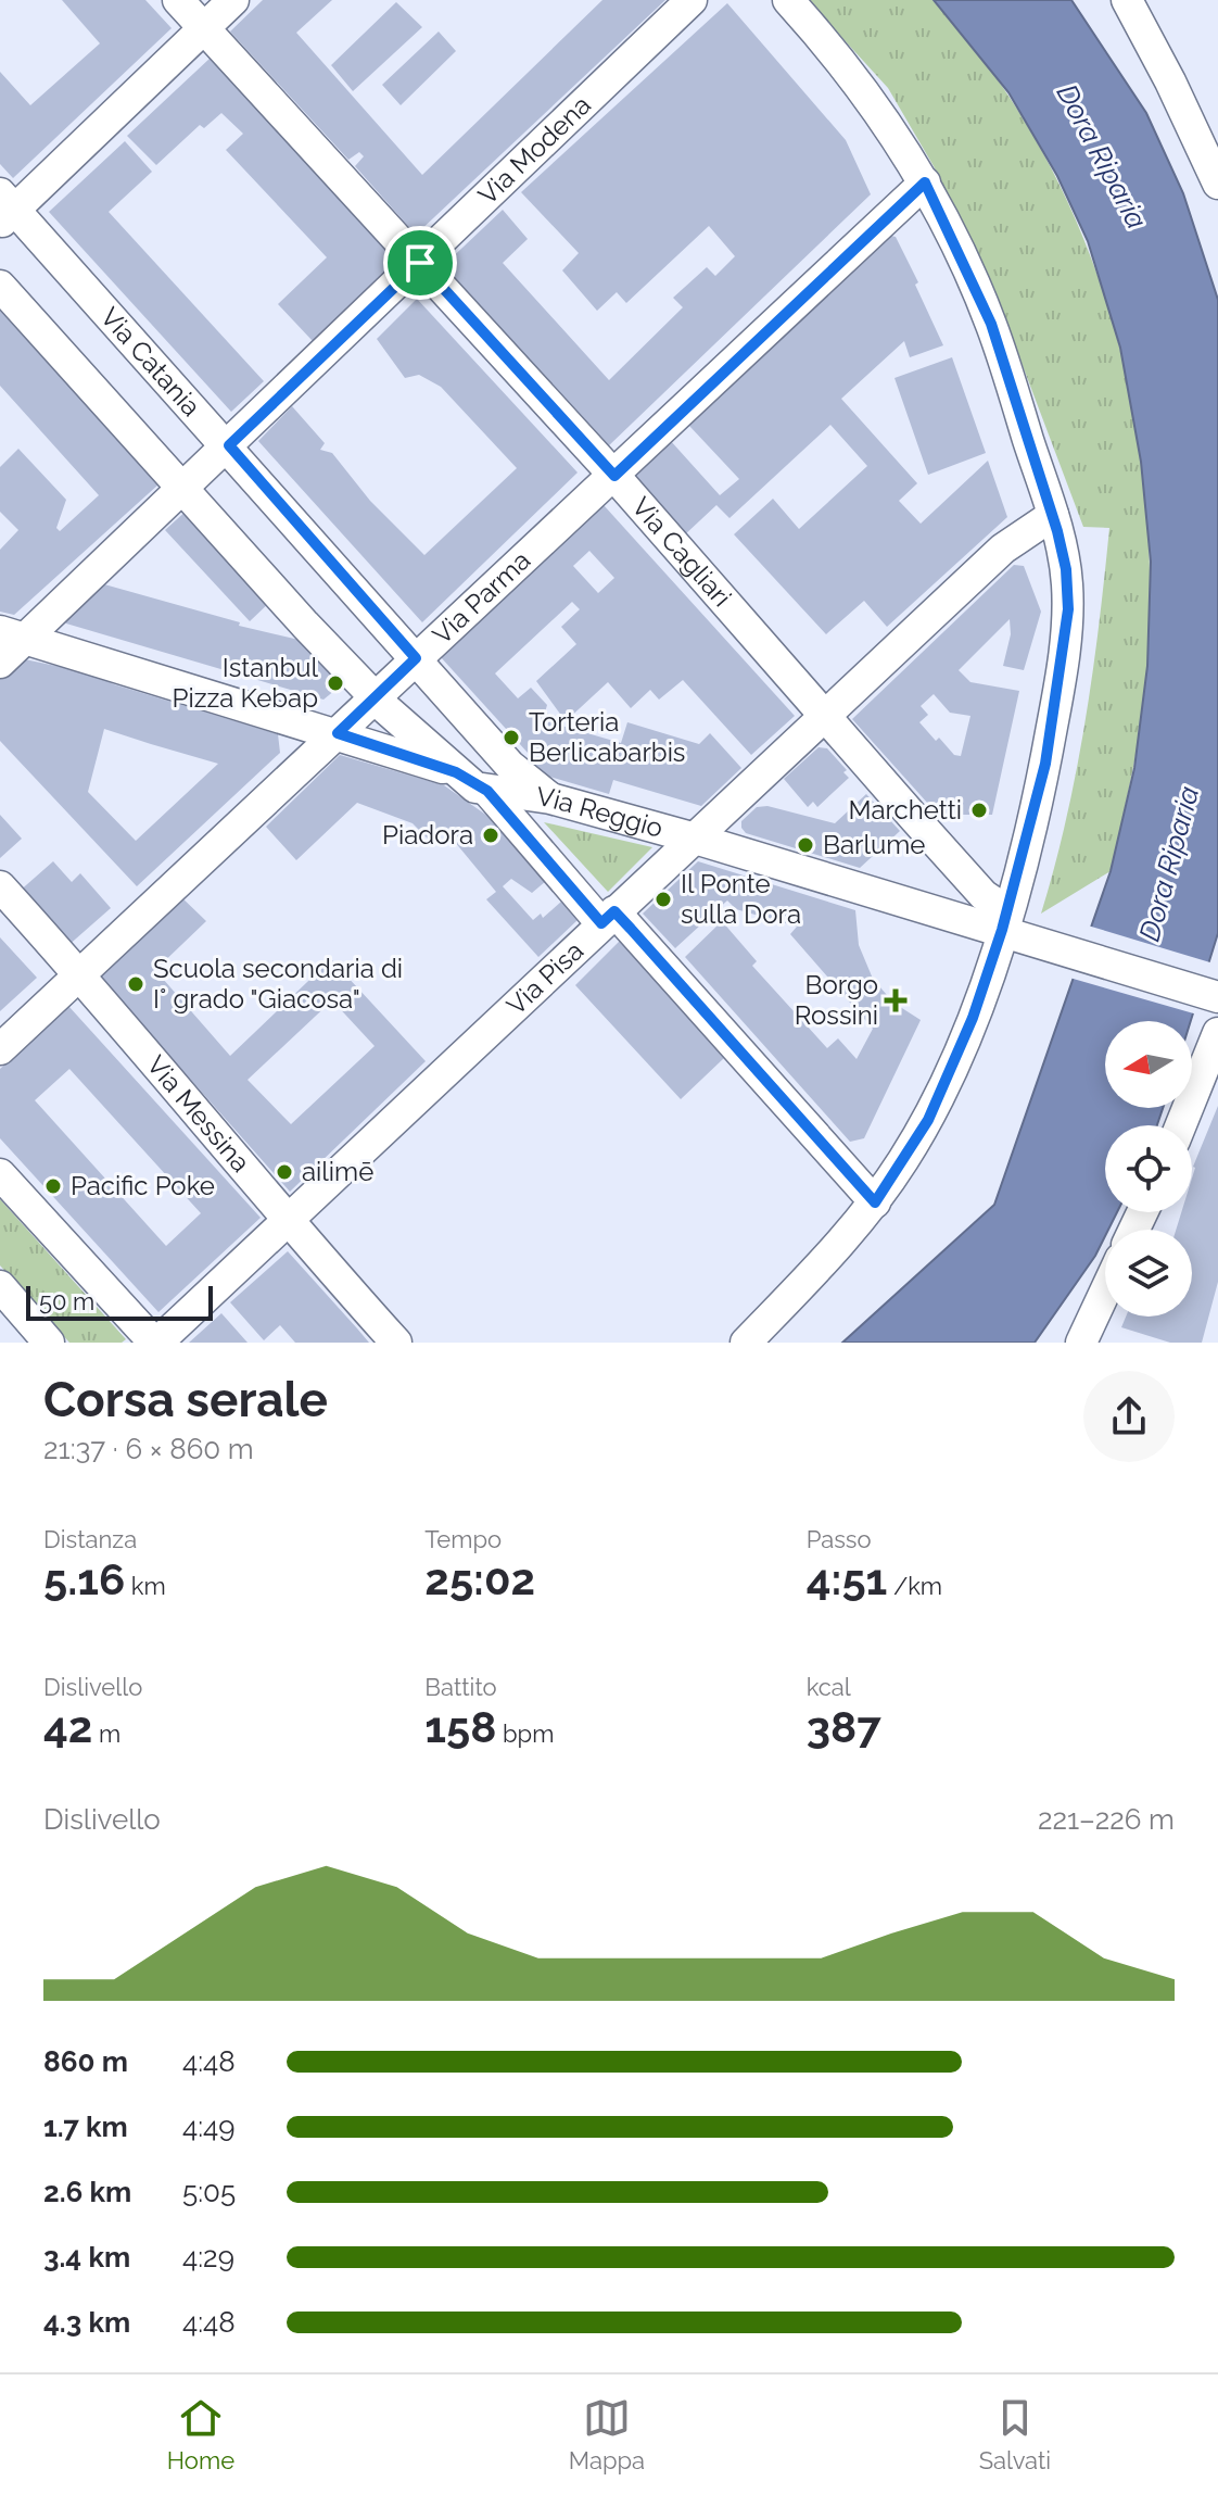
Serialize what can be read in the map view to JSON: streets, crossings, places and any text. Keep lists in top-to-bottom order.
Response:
{
  "streets": {
    "street": [
      "Via Modena",
      "Via Catania",
      "Via Cagliari",
      "Via Parma",
      "Via Reggio",
      "Via Pisa",
      "Via Messina"
    ]
  },
  "crossings": [
    ["Via Modena", "Via Catania"],
    ["Via Modena", "Via Cagliari"],
    ["Via Modena", "Via Reggio"],
    ["Via Catania", "Via Parma"],
    ["Via Catania", "Via Reggio"],
    ["Via Cagliari", "Via Parma"],
    ["Via Cagliari", "Via Reggio"],
    ["Via Cagliari", "Via Pisa"],
    ["Via Parma", "Via Reggio"],
    ["Via Parma", "Via Messina"],
    ["Via Reggio", "Via Pisa"],
    ["Via Pisa", "Via Messina"]
  ],
  "water": ["Dora Riparia"],
  "places": {
    "other": [
      "Istanbul Pizza Kebap",
      "Torteria Berlicabarbis",
      "Marchetti",
      "Piadora",
      "Barlume",
      "Il Ponte sulla Dora",
      "Scuola secondaria di I° grado \"Giacosa\"",
      "ailimē",
      "Pacific Poke"
    ],
    "health": ["Borgo Rossini"]
  },
  "scale_bar": "50 m",
  "north": "left",
  "page": {
    "scale": "50 m",
    "heading": ["Corsa serale", "21:37 · 6 × 860 m"],
    "stats": [
      ["Distanza", "5.16 km"],
      ["Tempo", "25:02"],
      ["Passo", "4:51 /km"],
      ["Dislivello", "42 m"],
      ["Battito", "158 bpm"],
      ["kcal", "387"]
    ],
    "chart": ["Dislivello", "221–226 m"],
    "list": [
      {
        "name": "860 m",
        "note": "4:48"
      },
      {
        "name": "1.7 km",
        "note": "4:49"
      },
      {
        "name": "2.6 km",
        "note": "5:05"
      },
      {
        "name": "3.4 km",
        "note": "4:29"
      },
      {
        "name": "4.3 km",
        "note": "4:48"
      }
    ],
    "tabs": ["Home", "Mappa", "Salvati"]
  }
}
